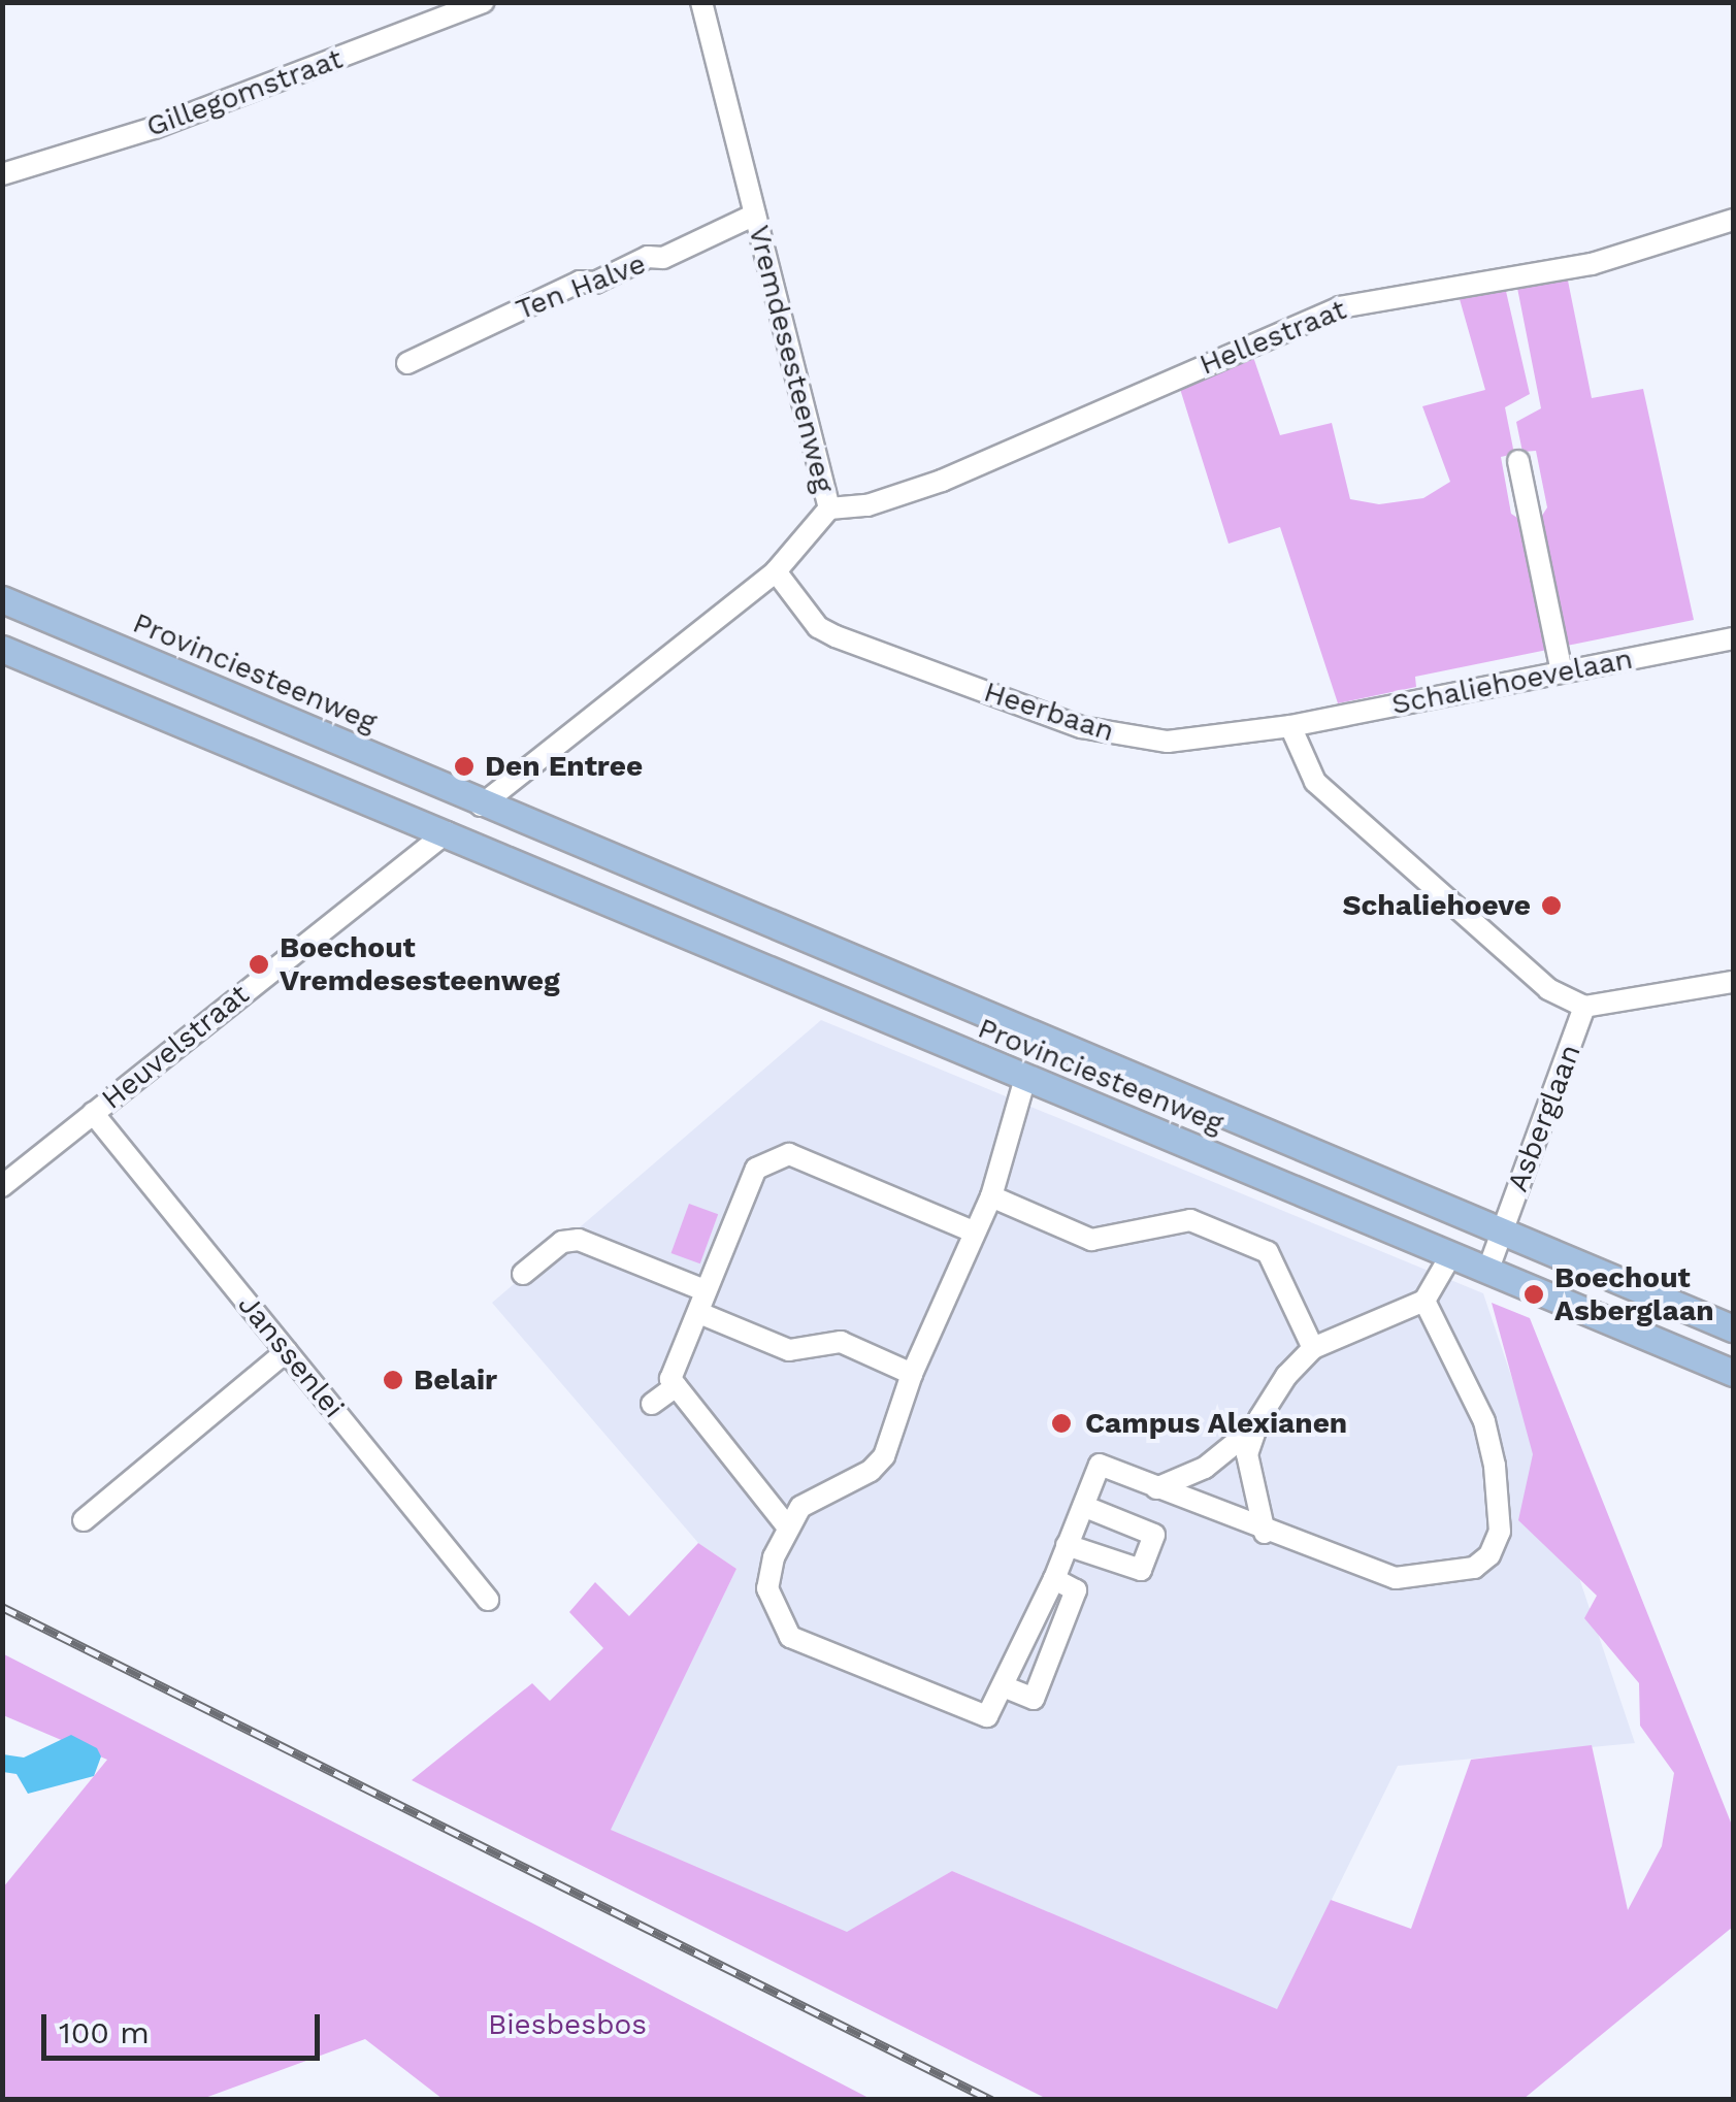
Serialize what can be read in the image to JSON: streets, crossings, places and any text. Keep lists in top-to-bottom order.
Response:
{
  "streets": {
    "main road": ["Provinciesteenweg"],
    "street": [
      "Gillegomstraat",
      "Ten Halve",
      "Hellestraat",
      "Vremdesesteenweg",
      "Schaliehoevelaan",
      "Heerbaan",
      "Heuvelstraat",
      "Asberglaan",
      "Janssenlei"
    ]
  },
  "crossings": [
    ["Ten Halve", "Vremdesesteenweg"],
    ["Hellestraat", "Vremdesesteenweg"],
    ["Vremdesesteenweg", "Provinciesteenweg"],
    ["Vremdesesteenweg", "Heerbaan"],
    ["Provinciesteenweg", "Heuvelstraat"],
    ["Provinciesteenweg", "Asberglaan"],
    ["Schaliehoevelaan", "Heerbaan"],
    ["Heuvelstraat", "Janssenlei"]
  ],
  "parks": ["Biesbesbos"],
  "places": [
    "Den Entree",
    "Schaliehoeve",
    "Boechout Vremdesesteenweg",
    "Boechout Asberglaan",
    "Belair",
    "Campus Alexianen"
  ],
  "scale_bar": "100 m"
}
